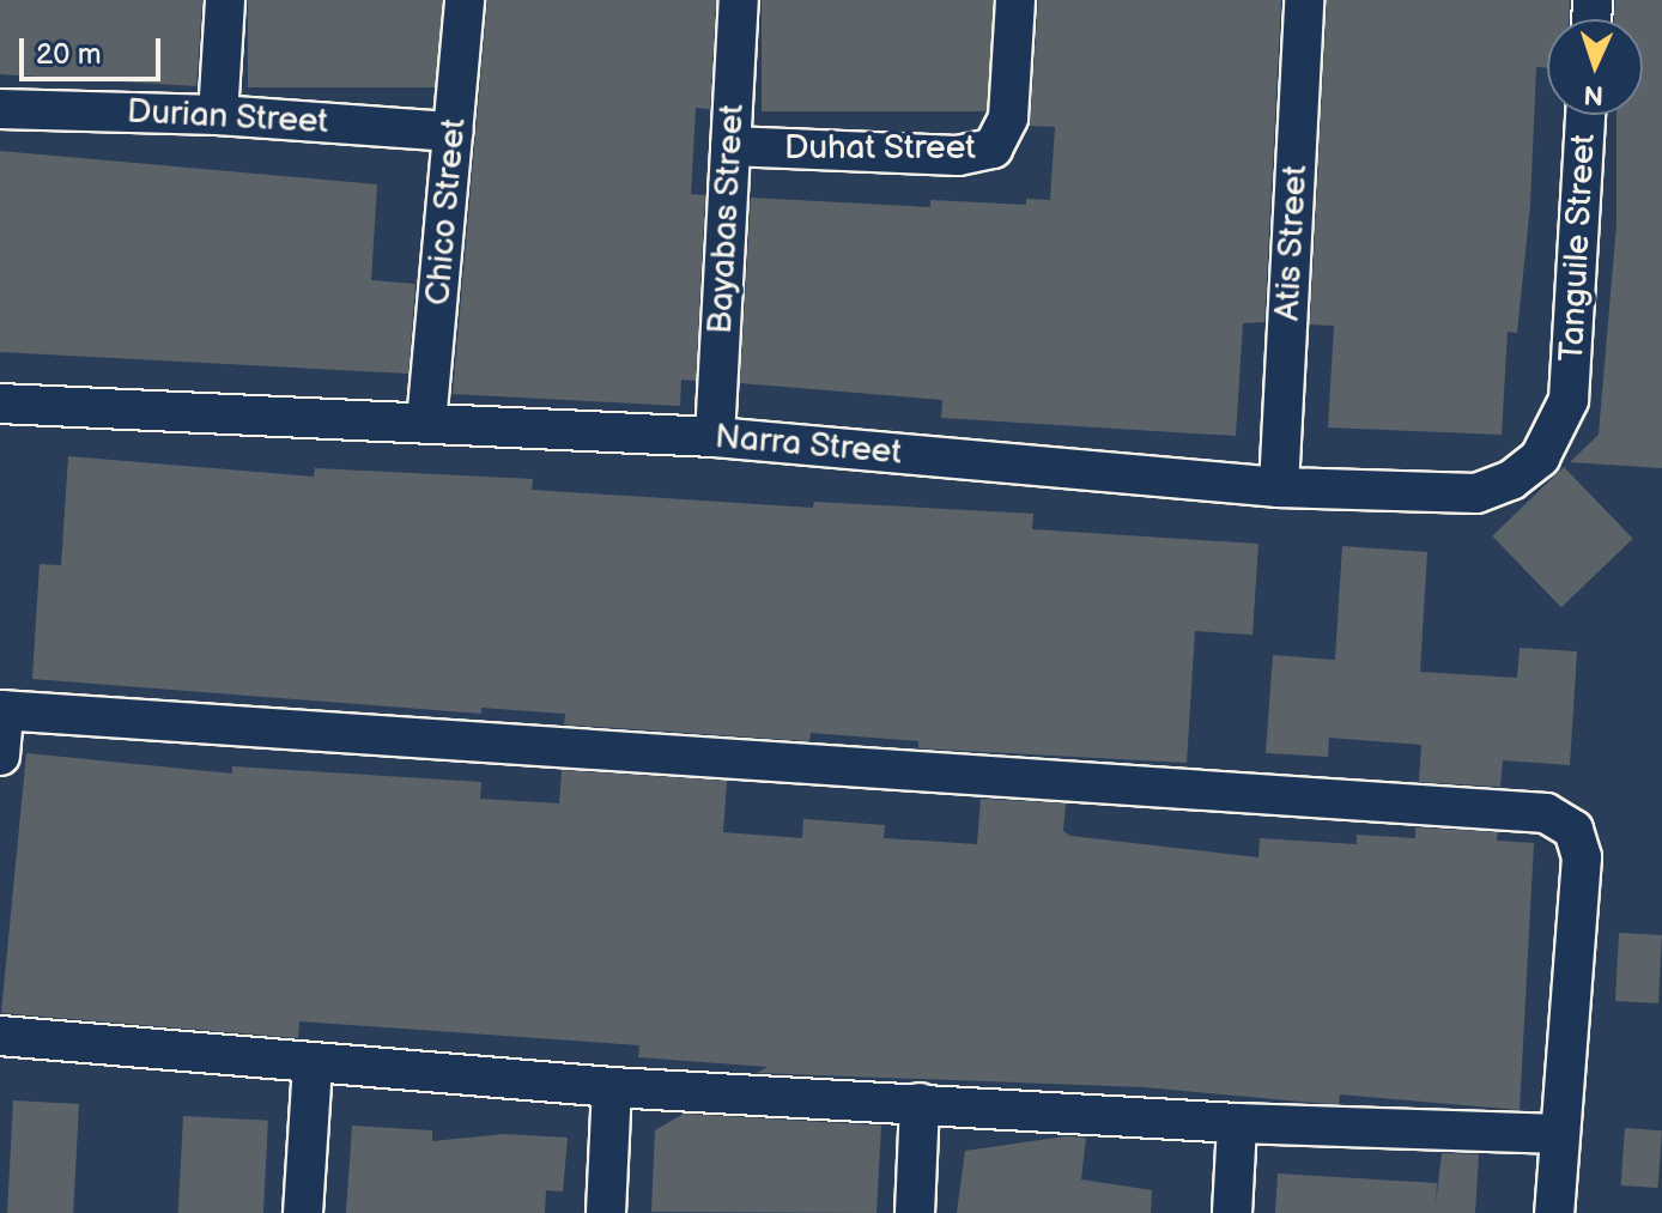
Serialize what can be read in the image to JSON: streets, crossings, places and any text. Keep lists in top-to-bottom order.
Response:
{
  "streets": {
    "street": [
      "Durian Street",
      "Duhat Street",
      "Chico Street",
      "Bayabas Street",
      "Atis Street",
      "Tanguile Street",
      "Narra Street"
    ]
  },
  "crossings": [
    ["Durian Street", "Chico Street"],
    ["Duhat Street", "Bayabas Street"],
    ["Chico Street", "Narra Street"],
    ["Bayabas Street", "Narra Street"],
    ["Atis Street", "Narra Street"],
    ["Tanguile Street", "Narra Street"]
  ],
  "scale_bar": "20 m",
  "north": "bottom"
}
